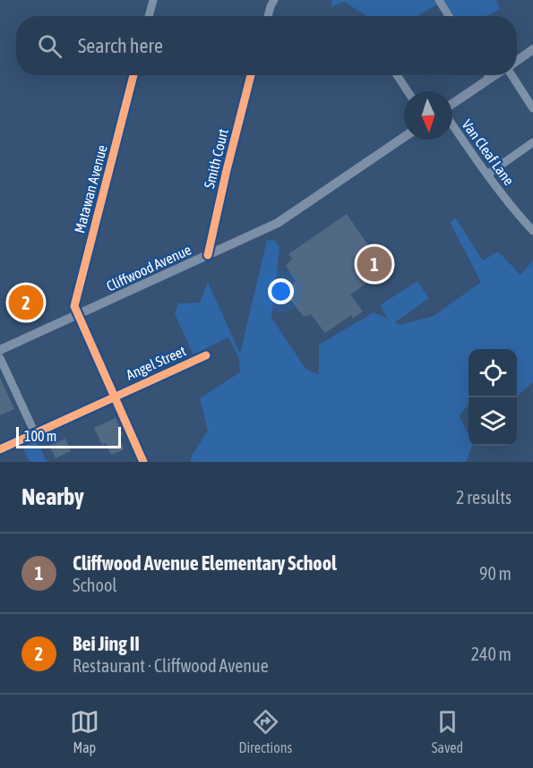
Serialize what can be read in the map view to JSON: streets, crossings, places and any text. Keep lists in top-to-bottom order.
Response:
{
  "streets": {
    "main road": ["Cliffwood Avenue"],
    "street": [
      "Van Cleaf Lane",
      "Smith Court",
      "Matawan Avenue",
      "Angel Street"
    ]
  },
  "crossings": [
    ["Smith Court", "Cliffwood Avenue"],
    ["Matawan Avenue", "Cliffwood Avenue"]
  ],
  "scale_bar": "100 m",
  "north": "bottom",
  "page": {
    "search": "Search here",
    "pins": ["1", "2"],
    "scale": "100 m",
    "heading": ["Nearby", "2 results"],
    "list": [
      {
        "mark": "1",
        "name": "Cliffwood Avenue Elementary School",
        "note": "School",
        "value": "90 m"
      },
      {
        "mark": "2",
        "name": "Bei Jing II",
        "note": "Restaurant · Cliffwood Avenue",
        "value": "240 m"
      }
    ],
    "nav": ["Map", "Directions", "Saved"]
  }
}
